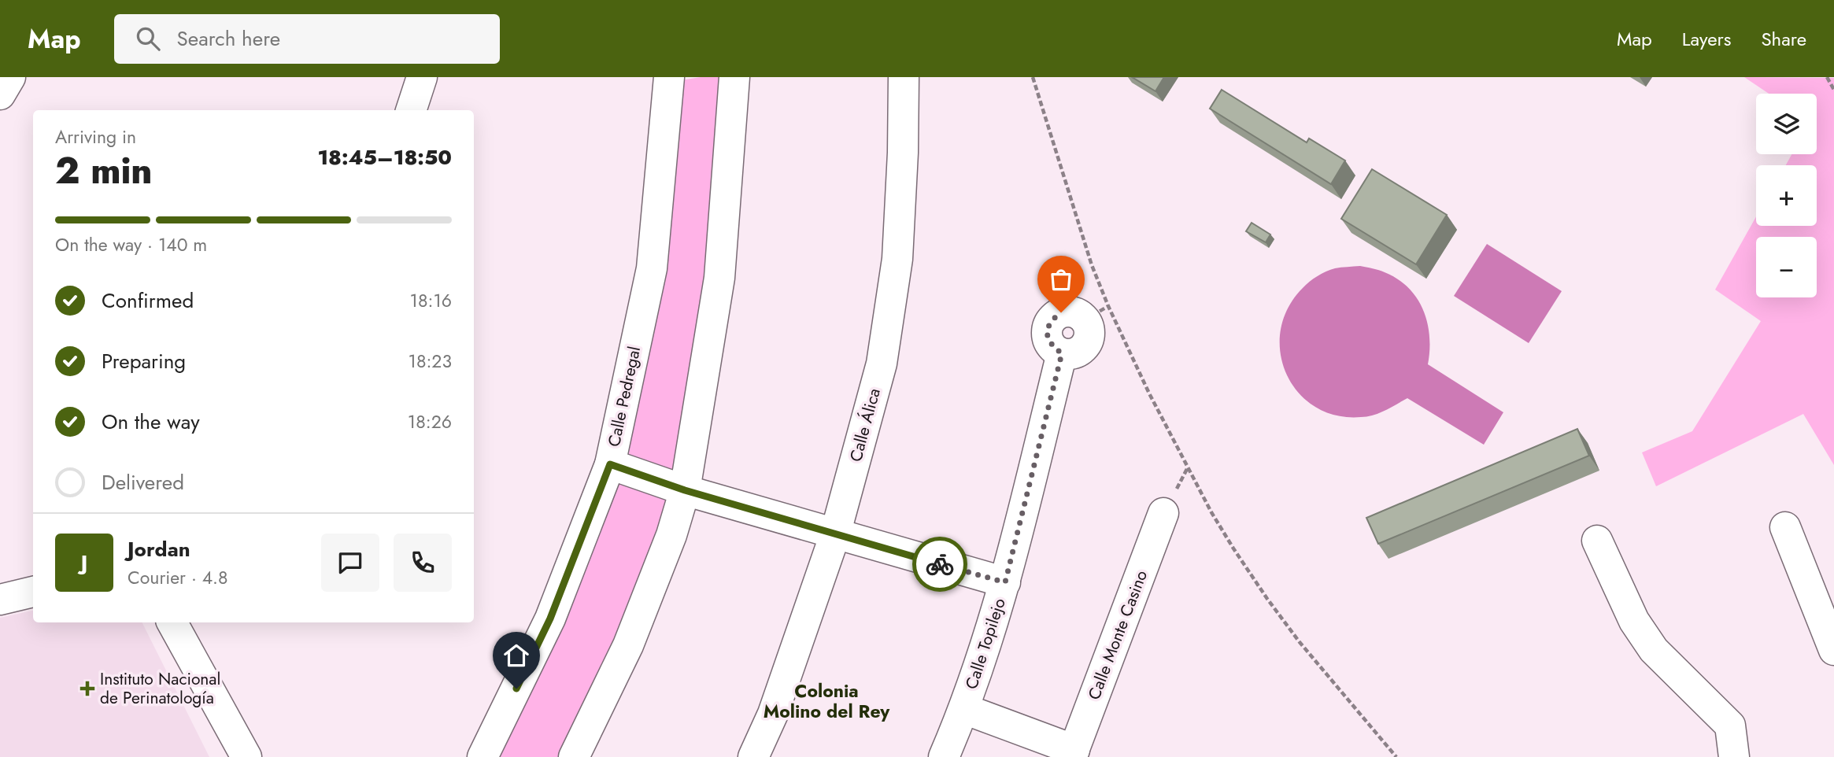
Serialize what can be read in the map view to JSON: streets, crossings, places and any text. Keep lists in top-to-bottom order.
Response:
{
  "streets": {
    "street": [
      "Calle Pedregal",
      "Calle Álica",
      "Calle Monte Casino",
      "Calle Topilejo"
    ]
  },
  "crossings": [
    ["Calle Monte Casino", "Calle Topilejo"]
  ],
  "districts": ["Colonia Molino del Rey"],
  "places": {
    "health": ["Instituto Nacional de Perinatología"]
  },
  "page": {
    "header": "Map",
    "search": "Search here",
    "nav": ["Map", "Layers", "Share"],
    "map_buttons": ["+", "−"],
    "heading": ["2 min", "Arriving in", "18:45–18:50"],
    "panel": ["Jordan", "Courier · 4.8"],
    "bar": "On the way · 140 m",
    "list": [
      ["Confirmed", "18:16"],
      ["Preparing", "18:23"],
      ["On the way", "18:26"],
      "Delivered"
    ],
    "round": "J"
  }
}
